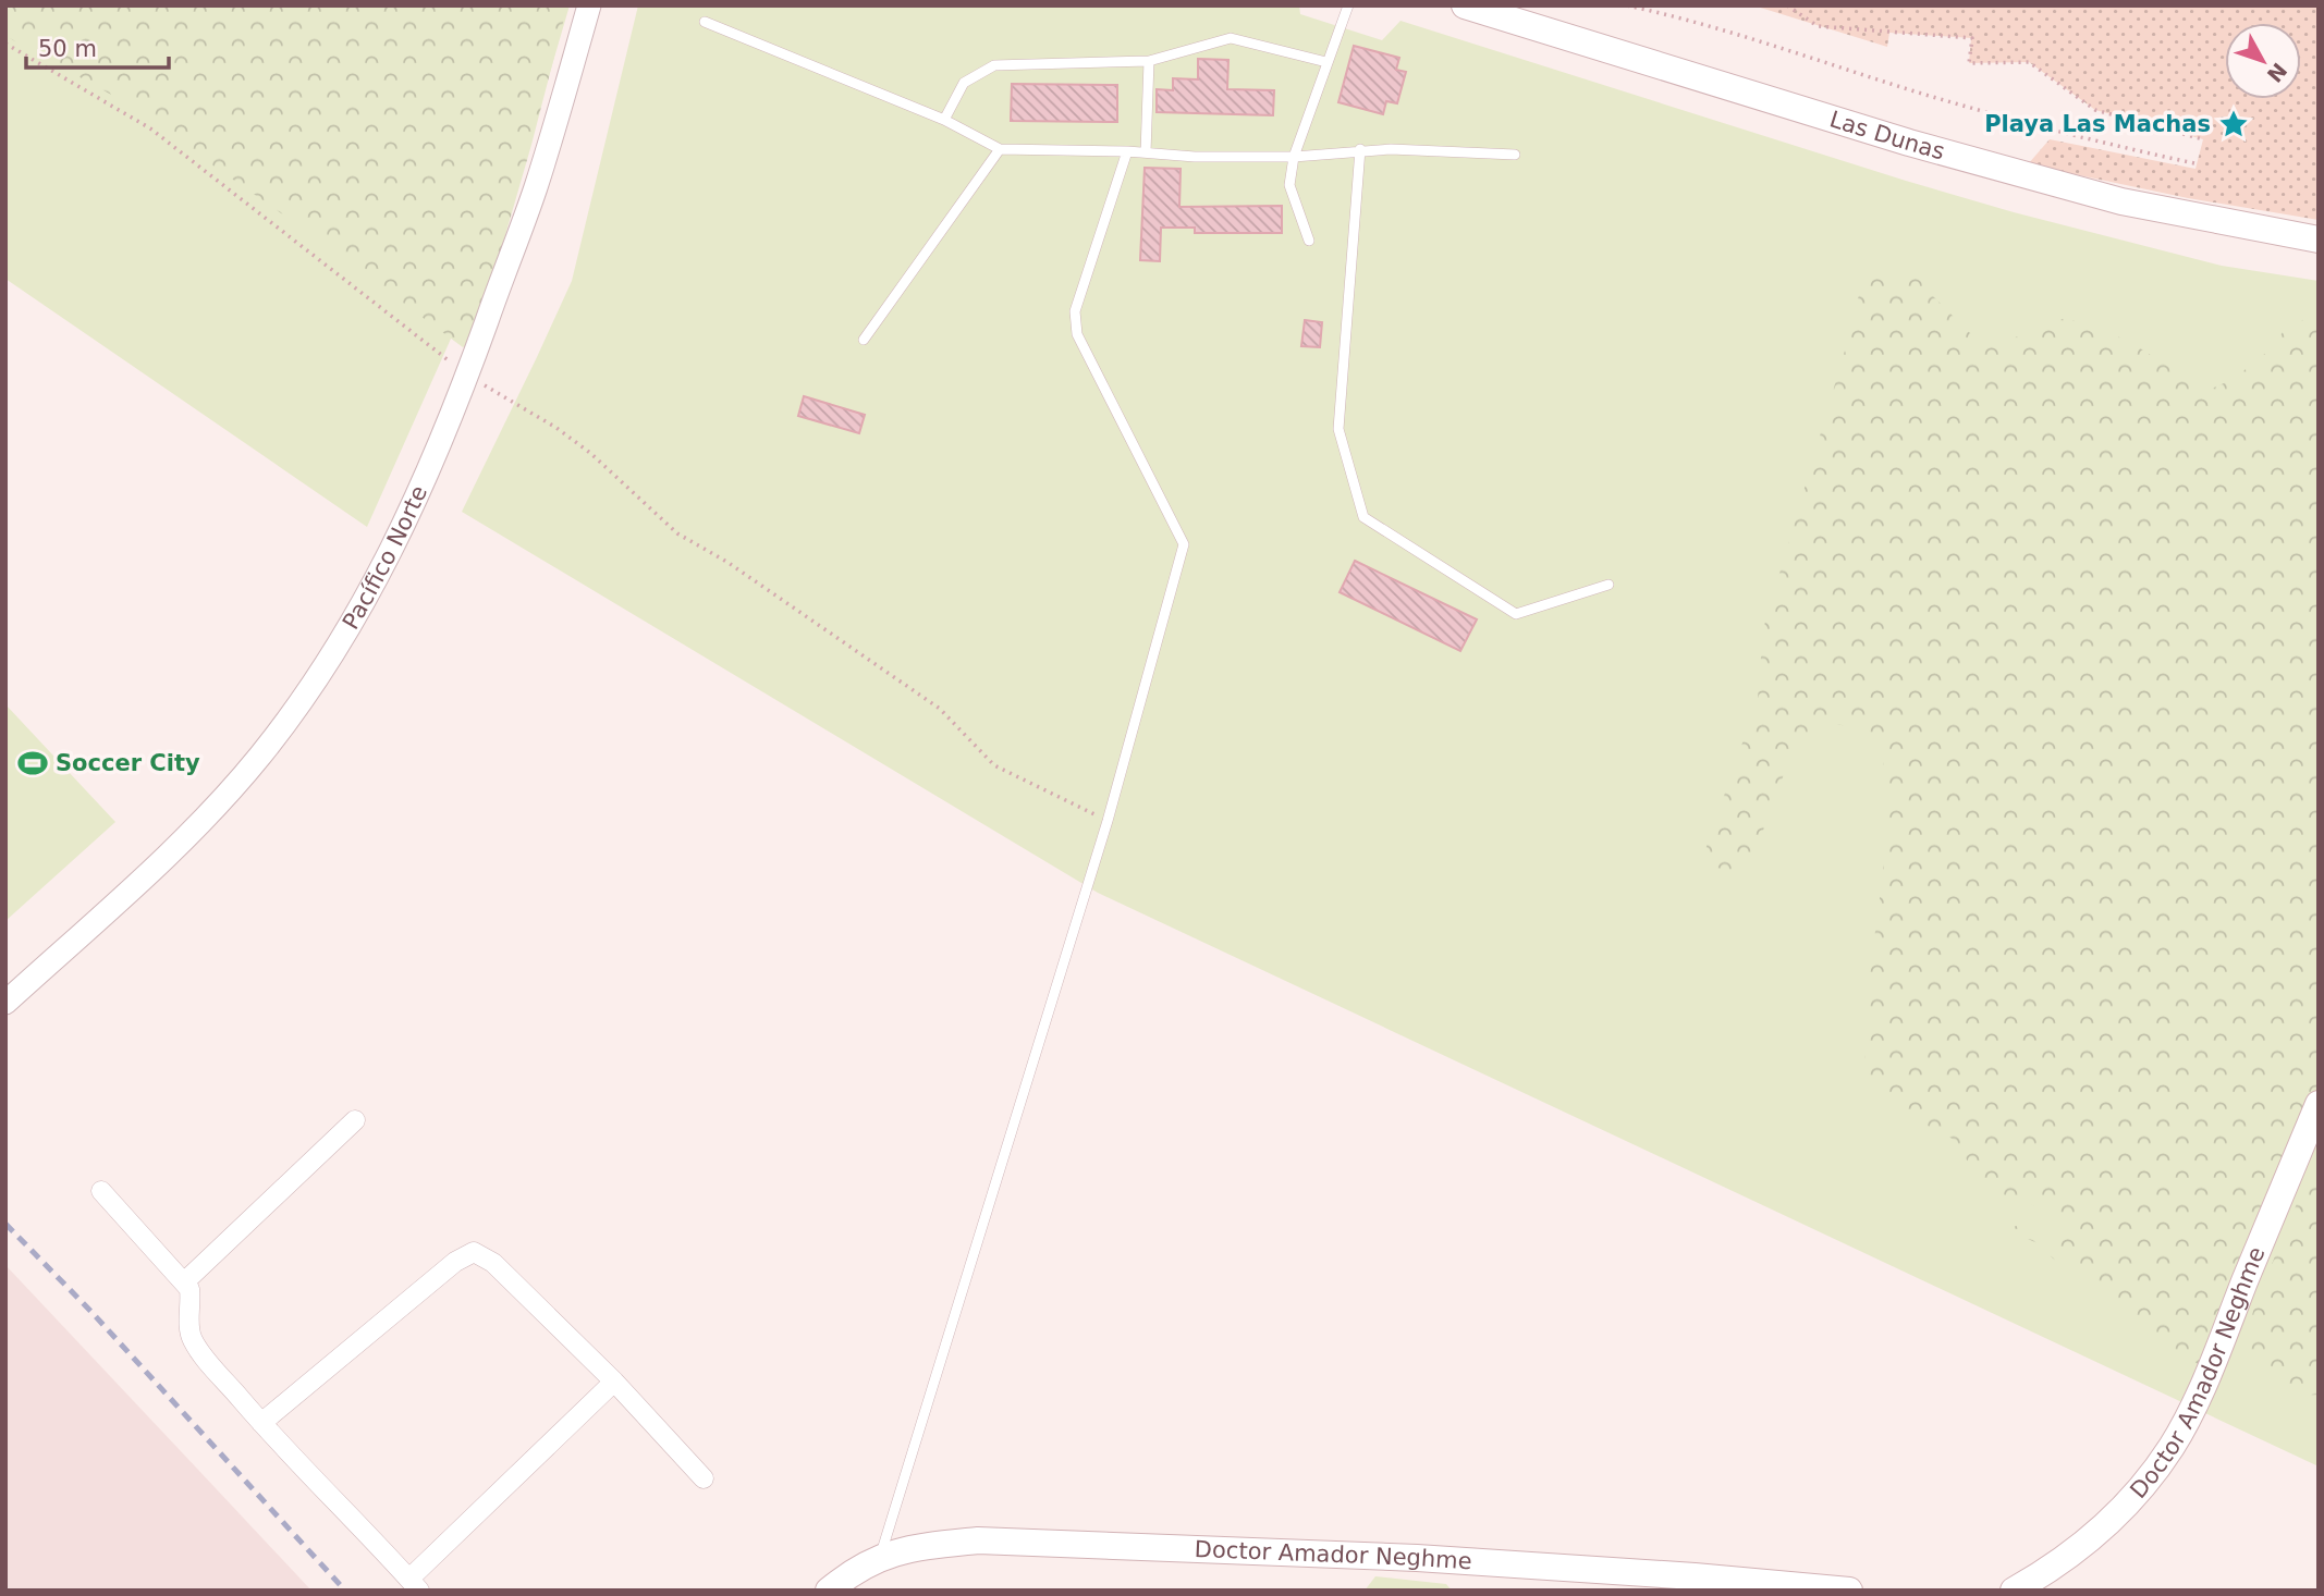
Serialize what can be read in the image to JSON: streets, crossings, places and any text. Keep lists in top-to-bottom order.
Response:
{
  "streets": {
    "main road": ["Las Dunas", "Doctor Amador Neghme"],
    "street": ["Pacífico Norte"]
  },
  "places": {
    "place": ["Playa Las Machas"],
    "sports": ["Soccer City"]
  },
  "scale_bar": "50 m",
  "north": "bottom right"
}
